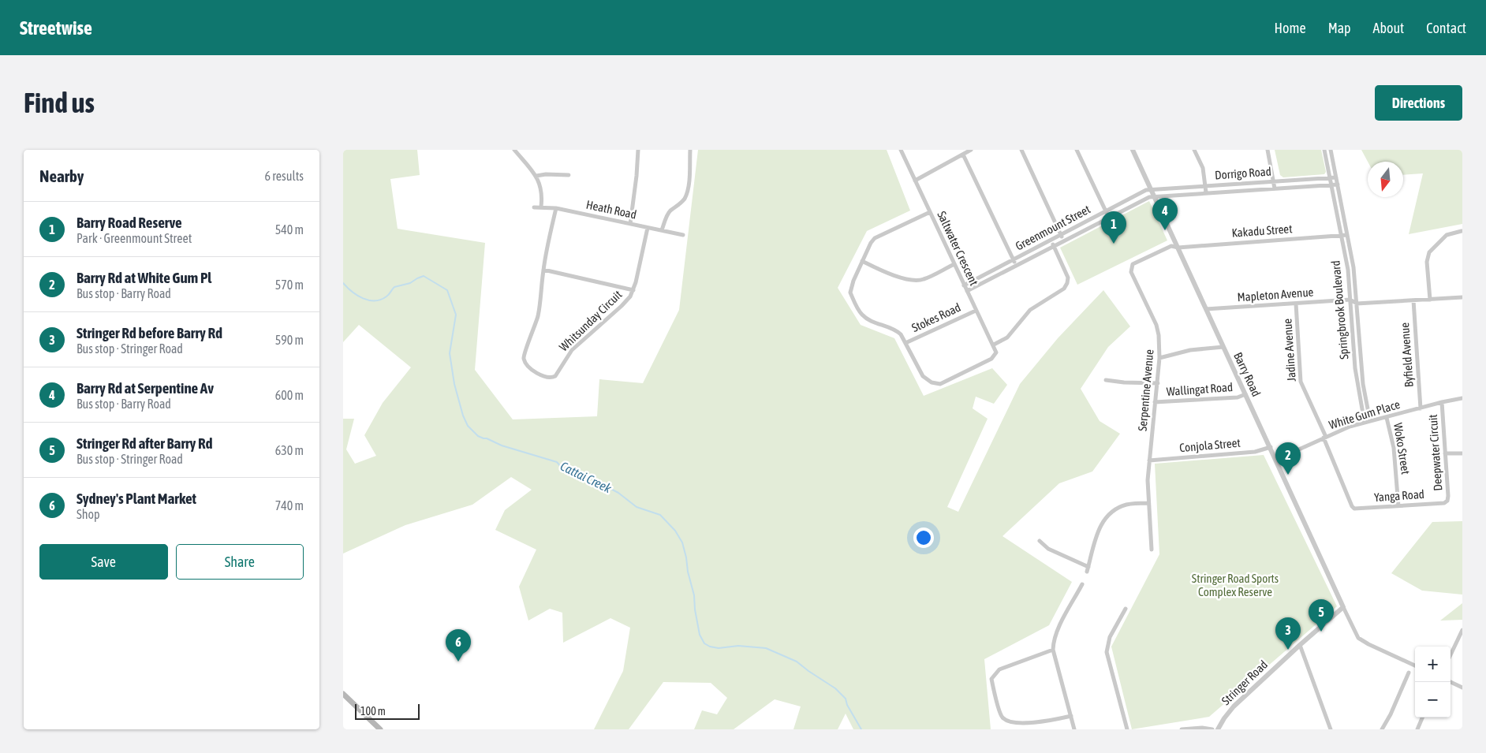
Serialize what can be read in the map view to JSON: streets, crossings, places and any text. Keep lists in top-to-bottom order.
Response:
{
  "streets": {
    "street": [
      "Dorrigo Road",
      "Heath Road",
      "Greenmount Street",
      "Kakadu Street",
      "Saltwater Crescent",
      "Mapleton Avenue",
      "Springbrook Boulevard",
      "Stokes Road",
      "Whitsunday Circuit",
      "Jadine Avenue",
      "Byfield Avenue",
      "Barry Road",
      "Wallingat Road",
      "Serpentine Avenue",
      "White Gum Place",
      "Conjola Street",
      "Woko Street",
      "Deepwater Circuit",
      "Yanga Road",
      "Stringer Road"
    ]
  },
  "crossings": [
    ["Dorrigo Road", "Greenmount Street"],
    ["Dorrigo Road", "Springbrook Boulevard"],
    ["Dorrigo Road", "Barry Road"],
    ["Heath Road", "Whitsunday Circuit"],
    ["Greenmount Street", "Saltwater Crescent"],
    ["Greenmount Street", "Barry Road"],
    ["Kakadu Street", "Springbrook Boulevard"],
    ["Kakadu Street", "Barry Road"],
    ["Kakadu Street", "Serpentine Avenue"],
    ["Saltwater Crescent", "Stokes Road"],
    ["Mapleton Avenue", "Springbrook Boulevard"],
    ["Mapleton Avenue", "Jadine Avenue"],
    ["Mapleton Avenue", "Barry Road"],
    ["Springbrook Boulevard", "White Gum Place"],
    ["Jadine Avenue", "White Gum Place"],
    ["Jadine Avenue", "Yanga Road"],
    ["Byfield Avenue", "White Gum Place"],
    ["Barry Road", "Wallingat Road"],
    ["Barry Road", "Serpentine Avenue"],
    ["Barry Road", "White Gum Place"],
    ["Barry Road", "Conjola Street"],
    ["Barry Road", "Stringer Road"],
    ["Wallingat Road", "Serpentine Avenue"],
    ["Serpentine Avenue", "Conjola Street"],
    ["White Gum Place", "Woko Street"],
    ["White Gum Place", "Deepwater Circuit"],
    ["Woko Street", "Yanga Road"],
    ["Deepwater Circuit", "Yanga Road"]
  ],
  "water": ["Cattai Creek"],
  "parks": ["Stringer Road Sports Complex Reserve"],
  "scale_bar": "100 m",
  "north": "bottom",
  "page": {
    "header": "Streetwise",
    "nav": [
      "Home",
      "Map",
      "About",
      "Contact"
    ],
    "buttons": [
      "Directions",
      ["Save", "Share"]
    ],
    "title": "Find us",
    "heading": ["Nearby", "6 results"],
    "pins": [
      "4",
      "1",
      "2",
      "5",
      "3",
      "6"
    ],
    "list": [
      {
        "mark": "1",
        "name": "Barry Road Reserve",
        "note": "Park · Greenmount Street",
        "value": "540 m"
      },
      {
        "mark": "2",
        "name": "Barry Rd at White Gum Pl",
        "note": "Bus stop · Barry Road",
        "value": "570 m"
      },
      {
        "mark": "3",
        "name": "Stringer Rd before Barry Rd",
        "note": "Bus stop · Stringer Road",
        "value": "590 m"
      },
      {
        "mark": "4",
        "name": "Barry Rd at Serpentine Av",
        "note": "Bus stop · Barry Road",
        "value": "600 m"
      },
      {
        "mark": "5",
        "name": "Stringer Rd after Barry Rd",
        "note": "Bus stop · Stringer Road",
        "value": "630 m"
      },
      {
        "mark": "6",
        "name": "Sydney's Plant Market",
        "note": "Shop",
        "value": "740 m"
      }
    ],
    "map_buttons": ["+", "−"],
    "scale": "100 m"
  }
}
